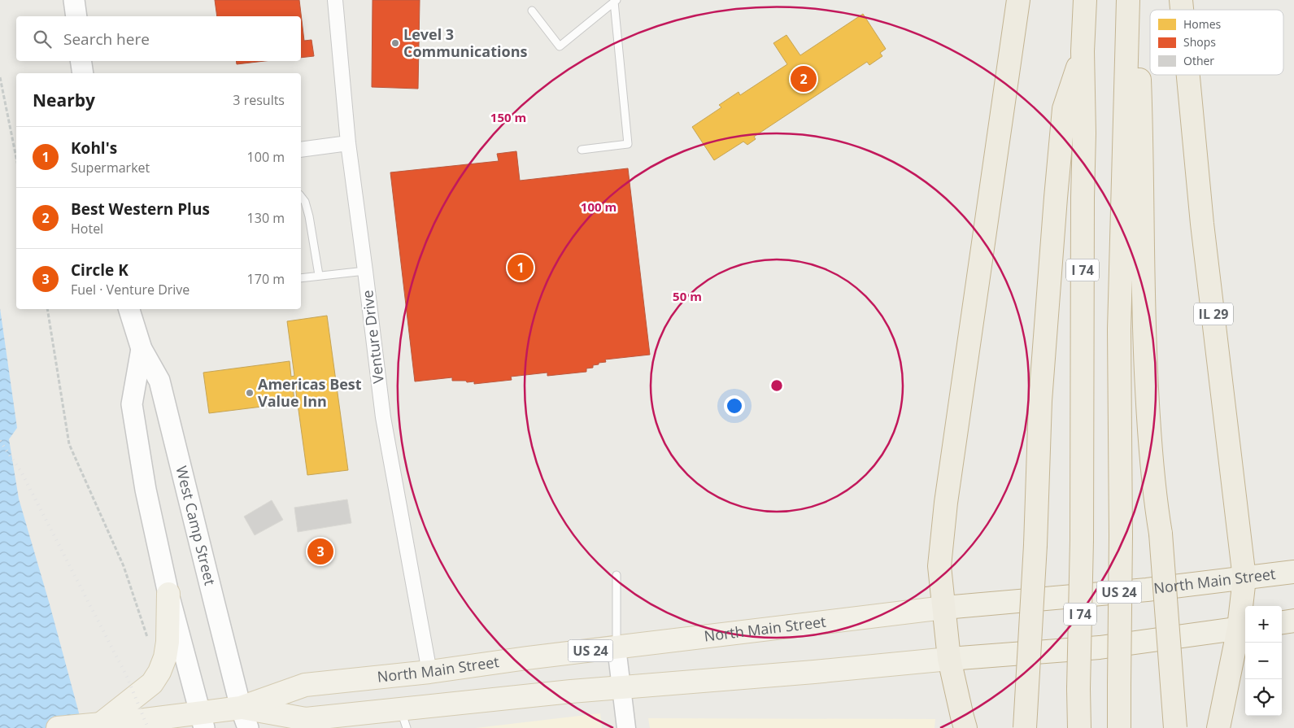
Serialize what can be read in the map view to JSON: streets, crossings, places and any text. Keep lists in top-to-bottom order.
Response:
{
  "streets": {
    "highway": [
      "I 74",
      "IL 29",
      "North Main Street",
      "US 24"
    ],
    "main road": ["West Camp Street"],
    "street": ["Venture Drive"]
  },
  "crossings": [
    ["IL 29", "North Main Street"],
    ["Venture Drive", "North Main Street"],
    ["West Camp Street", "North Main Street"]
  ],
  "places": ["Level 3 Communications", "Americas Best Value Inn"],
  "legend": ["Homes", "Shops", "Other"],
  "page": {
    "search": "Search here",
    "pins": ["2", "1", "3"],
    "heading": ["Nearby", "3 results"],
    "list": [
      {
        "mark": "1",
        "name": "Kohl's",
        "note": "Supermarket",
        "value": "100 m"
      },
      {
        "mark": "2",
        "name": "Best Western Plus",
        "note": "Hotel",
        "value": "130 m"
      },
      {
        "mark": "3",
        "name": "Circle K",
        "note": "Fuel · Venture Drive",
        "value": "170 m"
      }
    ],
    "map_buttons": ["+", "−"]
  },
  "rings": ["150 m", "100 m", "50 m"]
}
